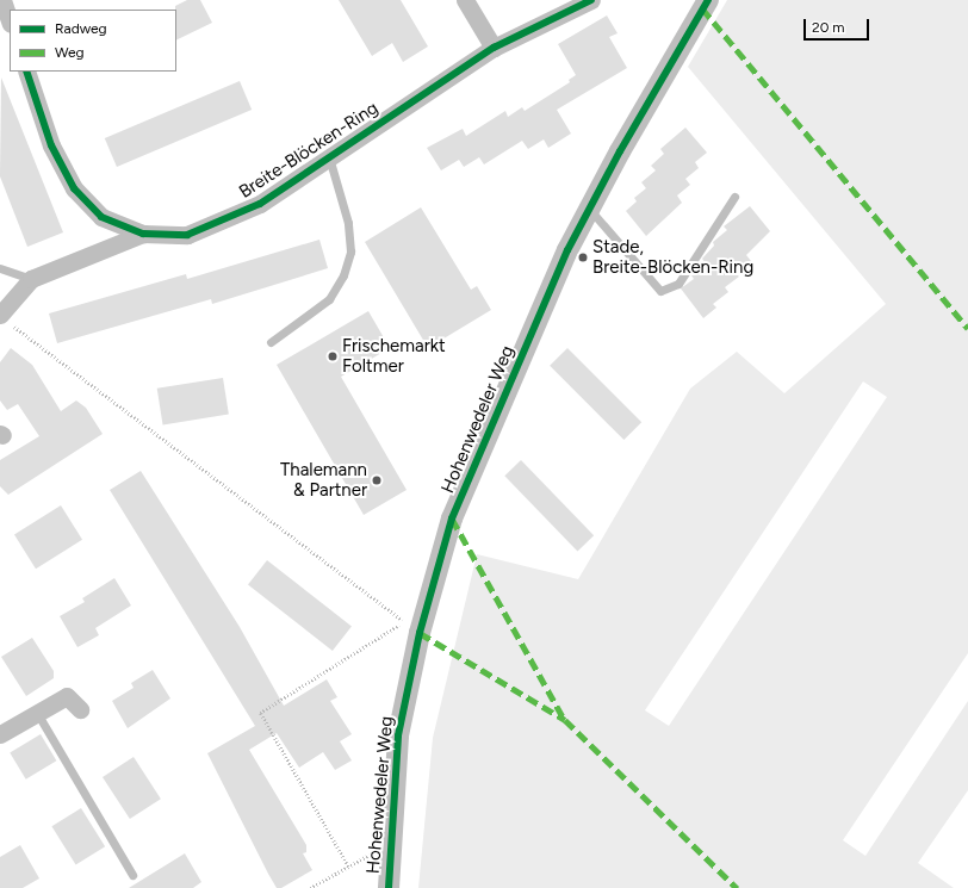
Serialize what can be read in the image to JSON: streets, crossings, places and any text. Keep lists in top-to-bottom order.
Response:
{
  "streets": {
    "street": ["Breite-Blöcken-Ring", "Hohenwedeler Weg"]
  },
  "places": ["Stade, Breite-Blöcken-Ring", "Frischemarkt Foltmer", "Thalemann & Partner"],
  "legend": ["Radweg", "Weg"],
  "scale_bar": "20 m"
}
